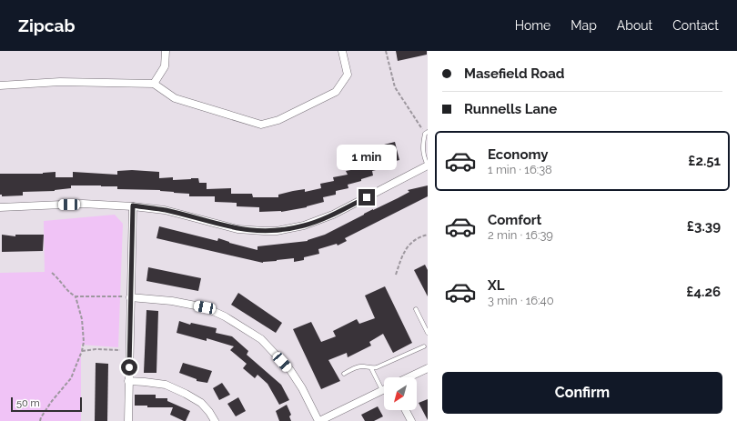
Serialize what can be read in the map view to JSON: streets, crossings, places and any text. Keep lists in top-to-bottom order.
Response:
{
  "scale_bar": "50 m",
  "north": "bottom left",
  "page": {
    "header": "Zipcab",
    "nav": [
      "Home",
      "Map",
      "About",
      "Contact"
    ],
    "banner": ["Masefield Road", "Runnells Lane"],
    "list": [
      {
        "name": "Economy",
        "note": "1 min · 16:38",
        "value": "£2.51"
      },
      {
        "name": "Comfort",
        "note": "2 min · 16:39",
        "value": "£3.39"
      },
      {
        "name": "XL",
        "note": "3 min · 16:40",
        "value": "£4.26"
      }
    ],
    "bubble": "1 min",
    "buttons": "Confirm",
    "scale": "50 m"
  }
}
